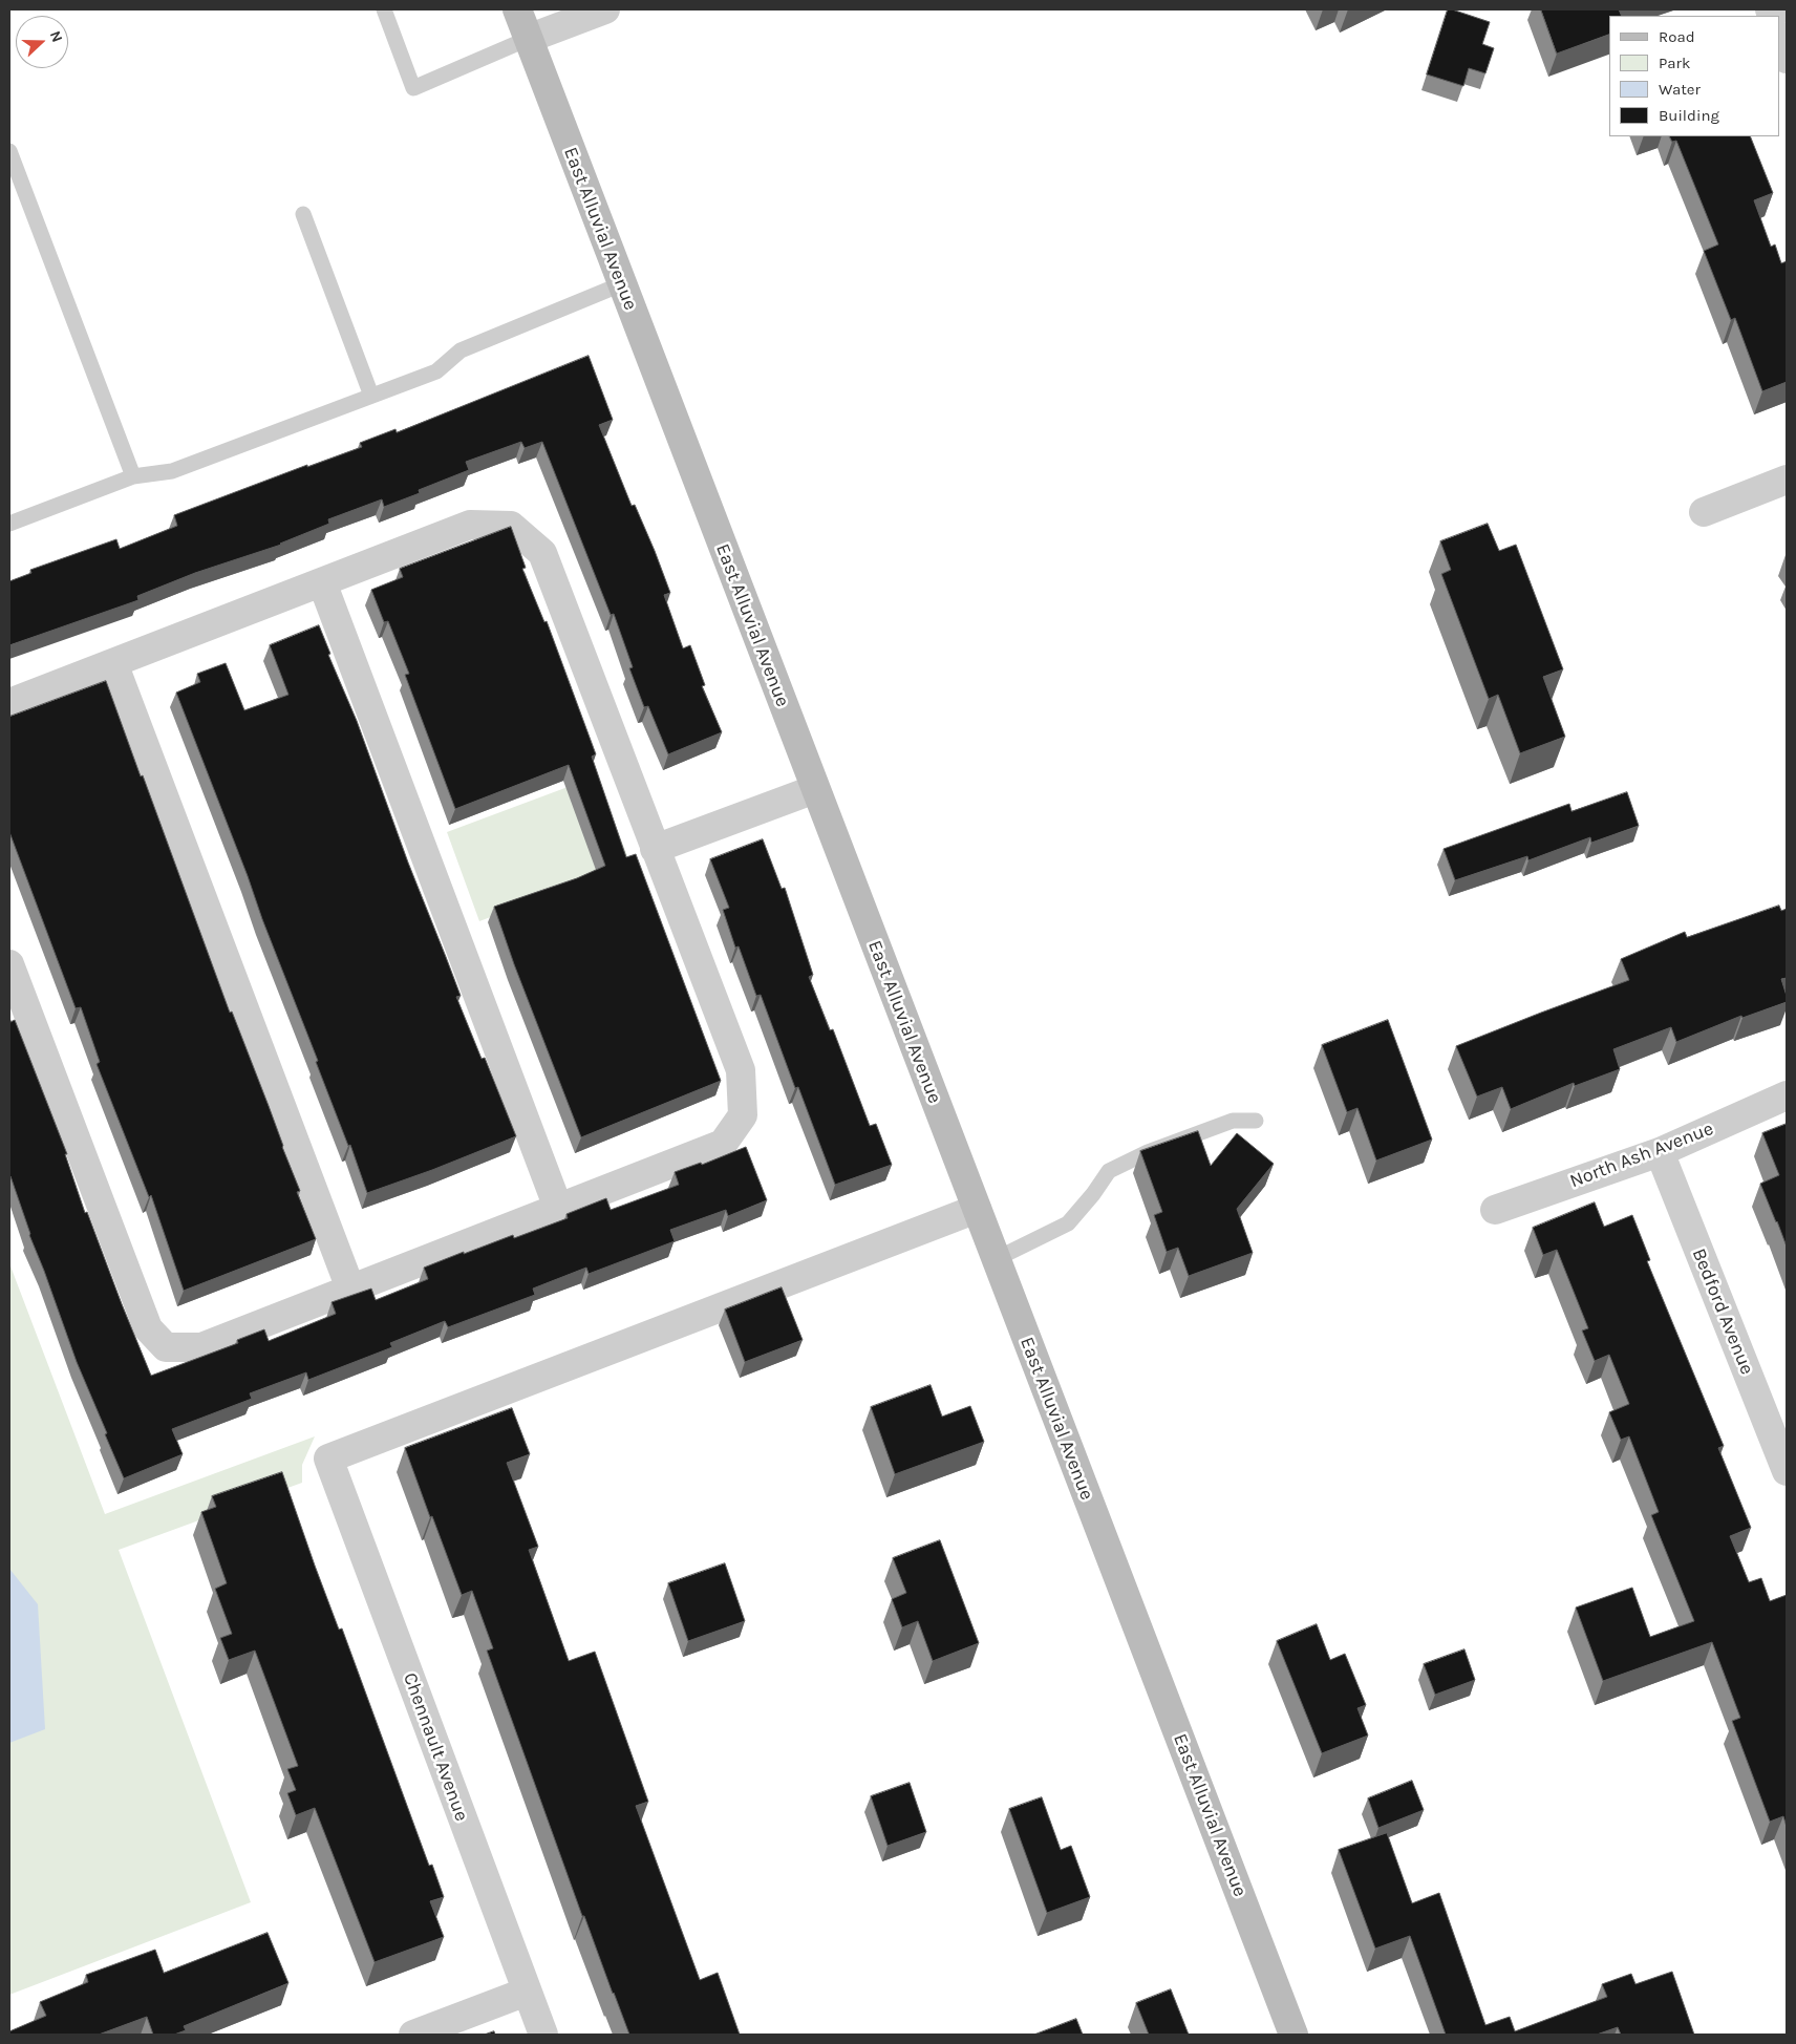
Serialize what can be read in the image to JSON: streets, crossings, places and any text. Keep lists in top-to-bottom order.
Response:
{
  "streets": {
    "street": [
      "East Alluvial Avenue",
      "North Ash Avenue",
      "Bedford Avenue",
      "Chennault Avenue"
    ]
  },
  "crossings": [
    ["East Alluvial Avenue", "Chennault Avenue"],
    ["North Ash Avenue", "Bedford Avenue"]
  ],
  "legend": [
    "Road",
    "Park",
    "Water",
    "Building"
  ],
  "north": "right"
}
